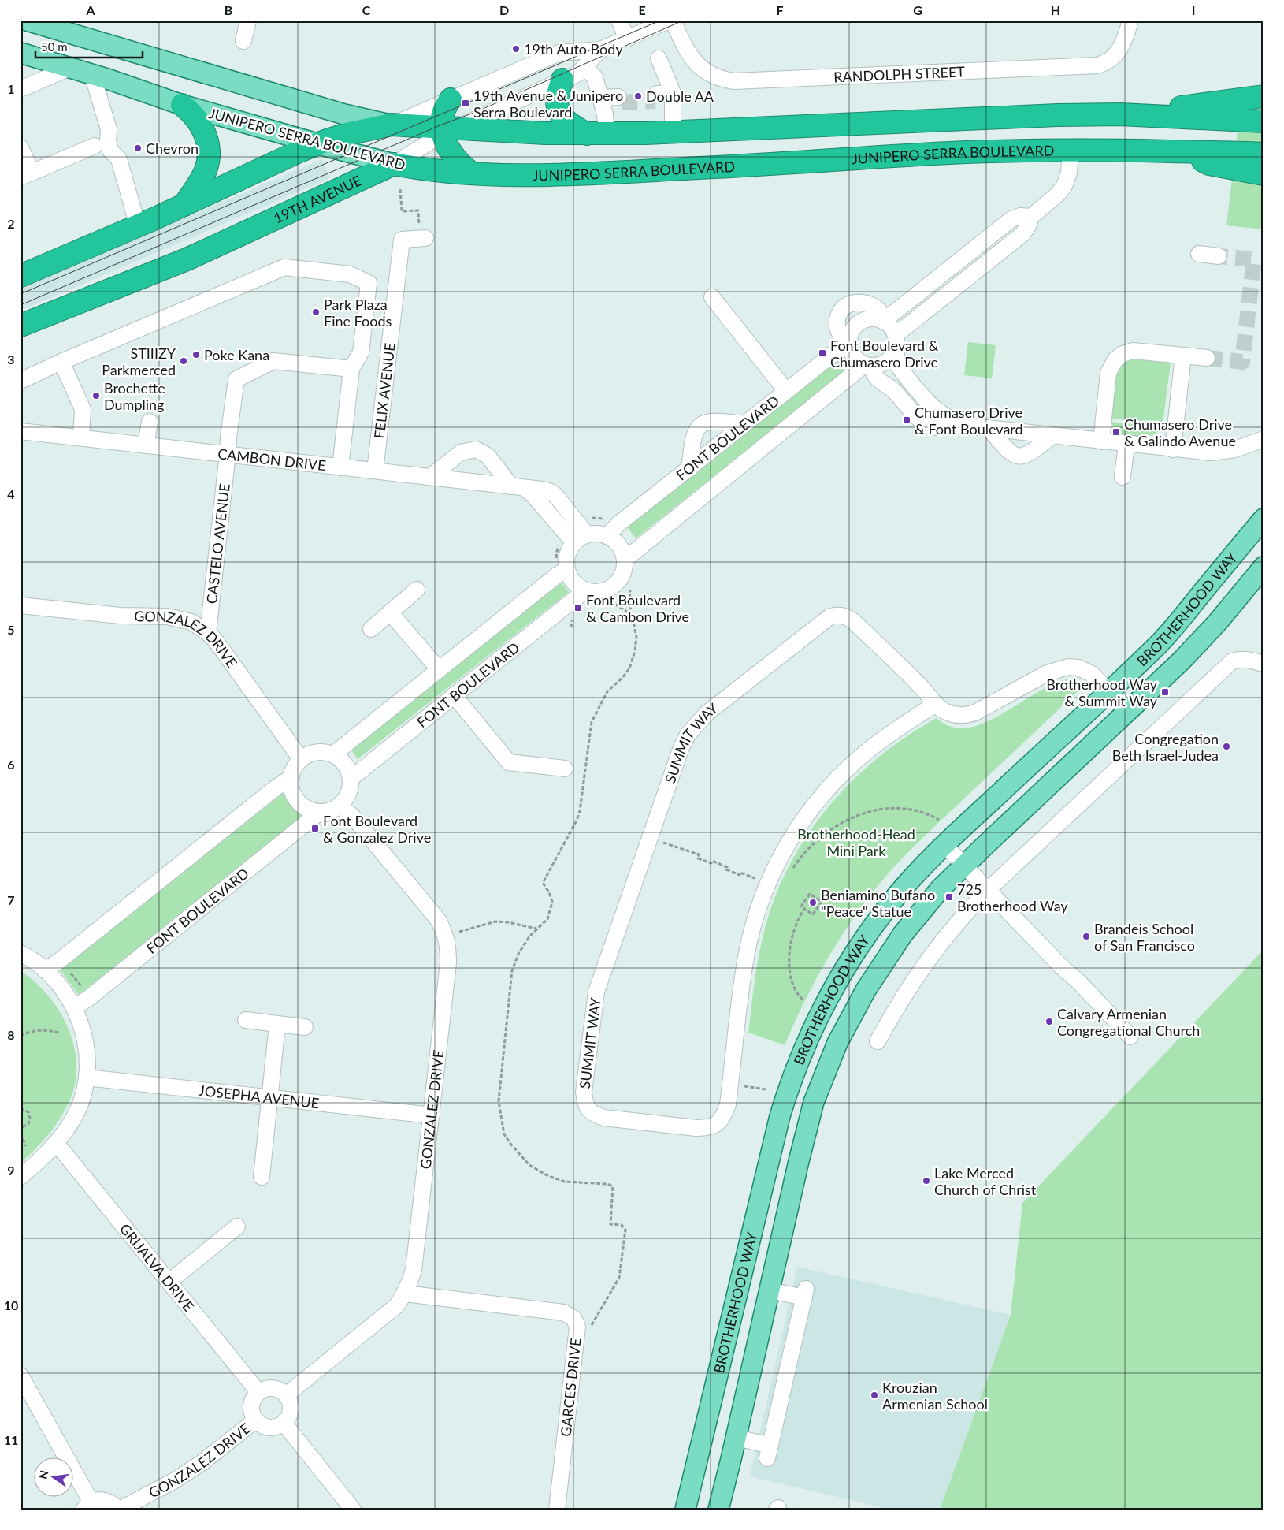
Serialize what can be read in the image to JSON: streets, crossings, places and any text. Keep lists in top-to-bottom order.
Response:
{
  "streets": {
    "highway": ["JUNIPERO SERRA BOULEVARD", "19TH AVENUE"],
    "main road": ["BROTHERHOOD WAY"],
    "street": [
      "RANDOLPH STREET",
      "FELIX AVENUE",
      "FONT BOULEVARD",
      "CAMBON DRIVE",
      "CASTELO AVENUE",
      "GONZALEZ DRIVE",
      "SUMMIT WAY",
      "JOSEPHA AVENUE",
      "GRIJALVA DRIVE",
      "GARCES DRIVE"
    ]
  },
  "crossings": [
    ["JUNIPERO SERRA BOULEVARD", "19TH AVENUE"],
    ["FELIX AVENUE", "CAMBON DRIVE"],
    ["FONT BOULEVARD", "CAMBON DRIVE"],
    ["FONT BOULEVARD", "GONZALEZ DRIVE"],
    ["CAMBON DRIVE", "CASTELO AVENUE"],
    ["CASTELO AVENUE", "GONZALEZ DRIVE"],
    ["BROTHERHOOD WAY", "SUMMIT WAY"],
    ["GONZALEZ DRIVE", "JOSEPHA AVENUE"],
    ["GONZALEZ DRIVE", "GRIJALVA DRIVE"],
    ["GONZALEZ DRIVE", "GARCES DRIVE"]
  ],
  "parks": ["Brotherhood-Head Mini Park"],
  "places": {
    "other": [
      "19th Auto Body",
      "Double AA",
      "Chevron",
      "Park Plaza Fine Foods",
      "Poke Kana",
      "STIIIZY Parkmerced",
      "Brochette Dumpling",
      "Congregation Beth Israel-Judea",
      "Beniamino Bufano \"Peace\" Statue",
      "Brandeis School of San Francisco",
      "Calvary Armenian Congregational Church",
      "Lake Merced Church of Christ",
      "Krouzian Armenian School"
    ],
    "transit": [
      "19th Avenue & Junipero Serra Boulevard",
      "Font Boulevard & Chumasero Drive",
      "Chumasero Drive & Font Boulevard",
      "Chumasero Drive & Galindo Avenue",
      "Font Boulevard & Cambon Drive",
      "Brotherhood Way & Summit Way",
      "Font Boulevard & Gonzalez Drive",
      "725 Brotherhood Way"
    ]
  },
  "scale_bar": "50 m",
  "north": "left",
  "grid": {
    "columns": [
      "A",
      "B",
      "C",
      "D",
      "E",
      "F",
      "G",
      "H",
      "I"
    ],
    "rows": [
      "1",
      "2",
      "3",
      "4",
      "5",
      "6",
      "7",
      "8",
      "9",
      "10",
      "11"
    ]
  }
}
